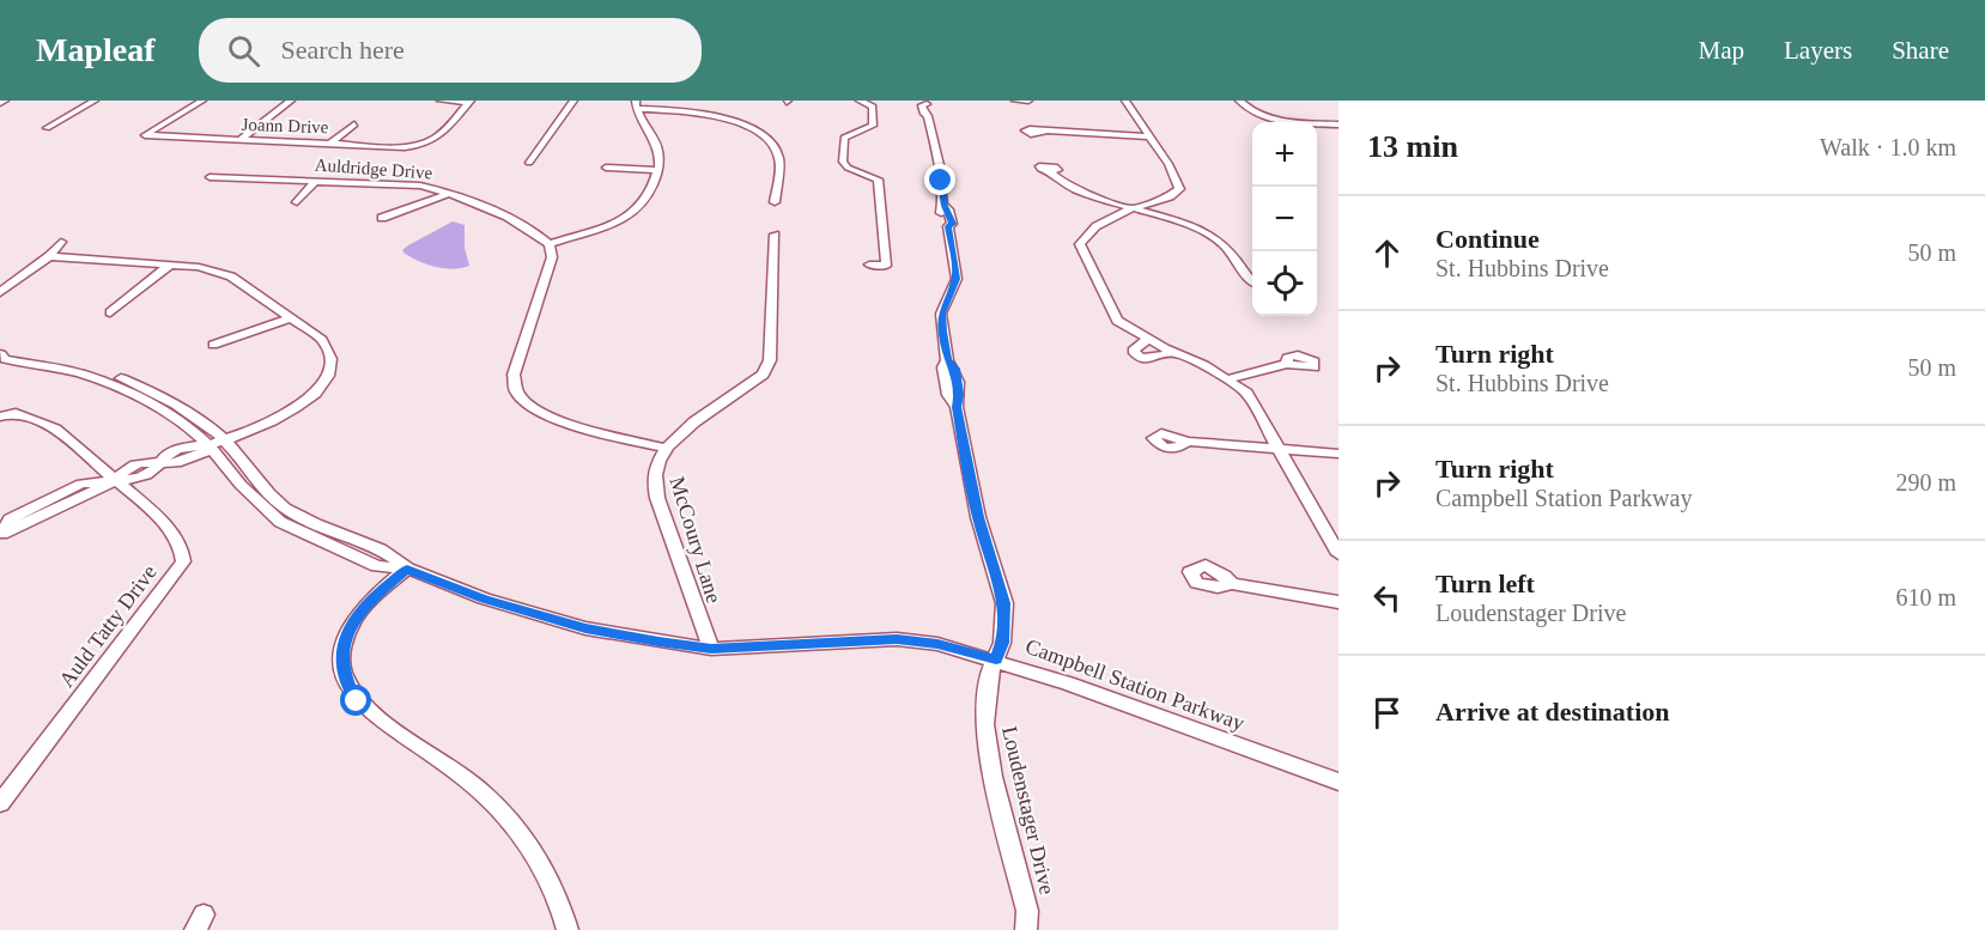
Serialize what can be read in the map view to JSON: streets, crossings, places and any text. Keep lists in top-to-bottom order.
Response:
{
  "streets": {
    "street": [
      "Joann Drive",
      "Auldridge Drive",
      "McCoury Lane",
      "Auld Tatty Drive",
      "Campbell Station Parkway",
      "Loudenstager Drive"
    ]
  },
  "crossings": [
    ["McCoury Lane", "Campbell Station Parkway"],
    ["Campbell Station Parkway", "Loudenstager Drive"]
  ],
  "page": {
    "header": "Mapleaf",
    "search": "Search here",
    "nav": ["Map", "Layers", "Share"],
    "heading": ["13 min", "Walk · 1.0 km"],
    "map_buttons": ["+", "−"],
    "list": [
      ["Continue", "St. Hubbins Drive", "50 m"],
      ["Turn right", "St. Hubbins Drive", "50 m"],
      ["Turn right", "Campbell Station Parkway", "290 m"],
      ["Turn left", "Loudenstager Drive", "610 m"],
      "Arrive at destination"
    ]
  }
}
